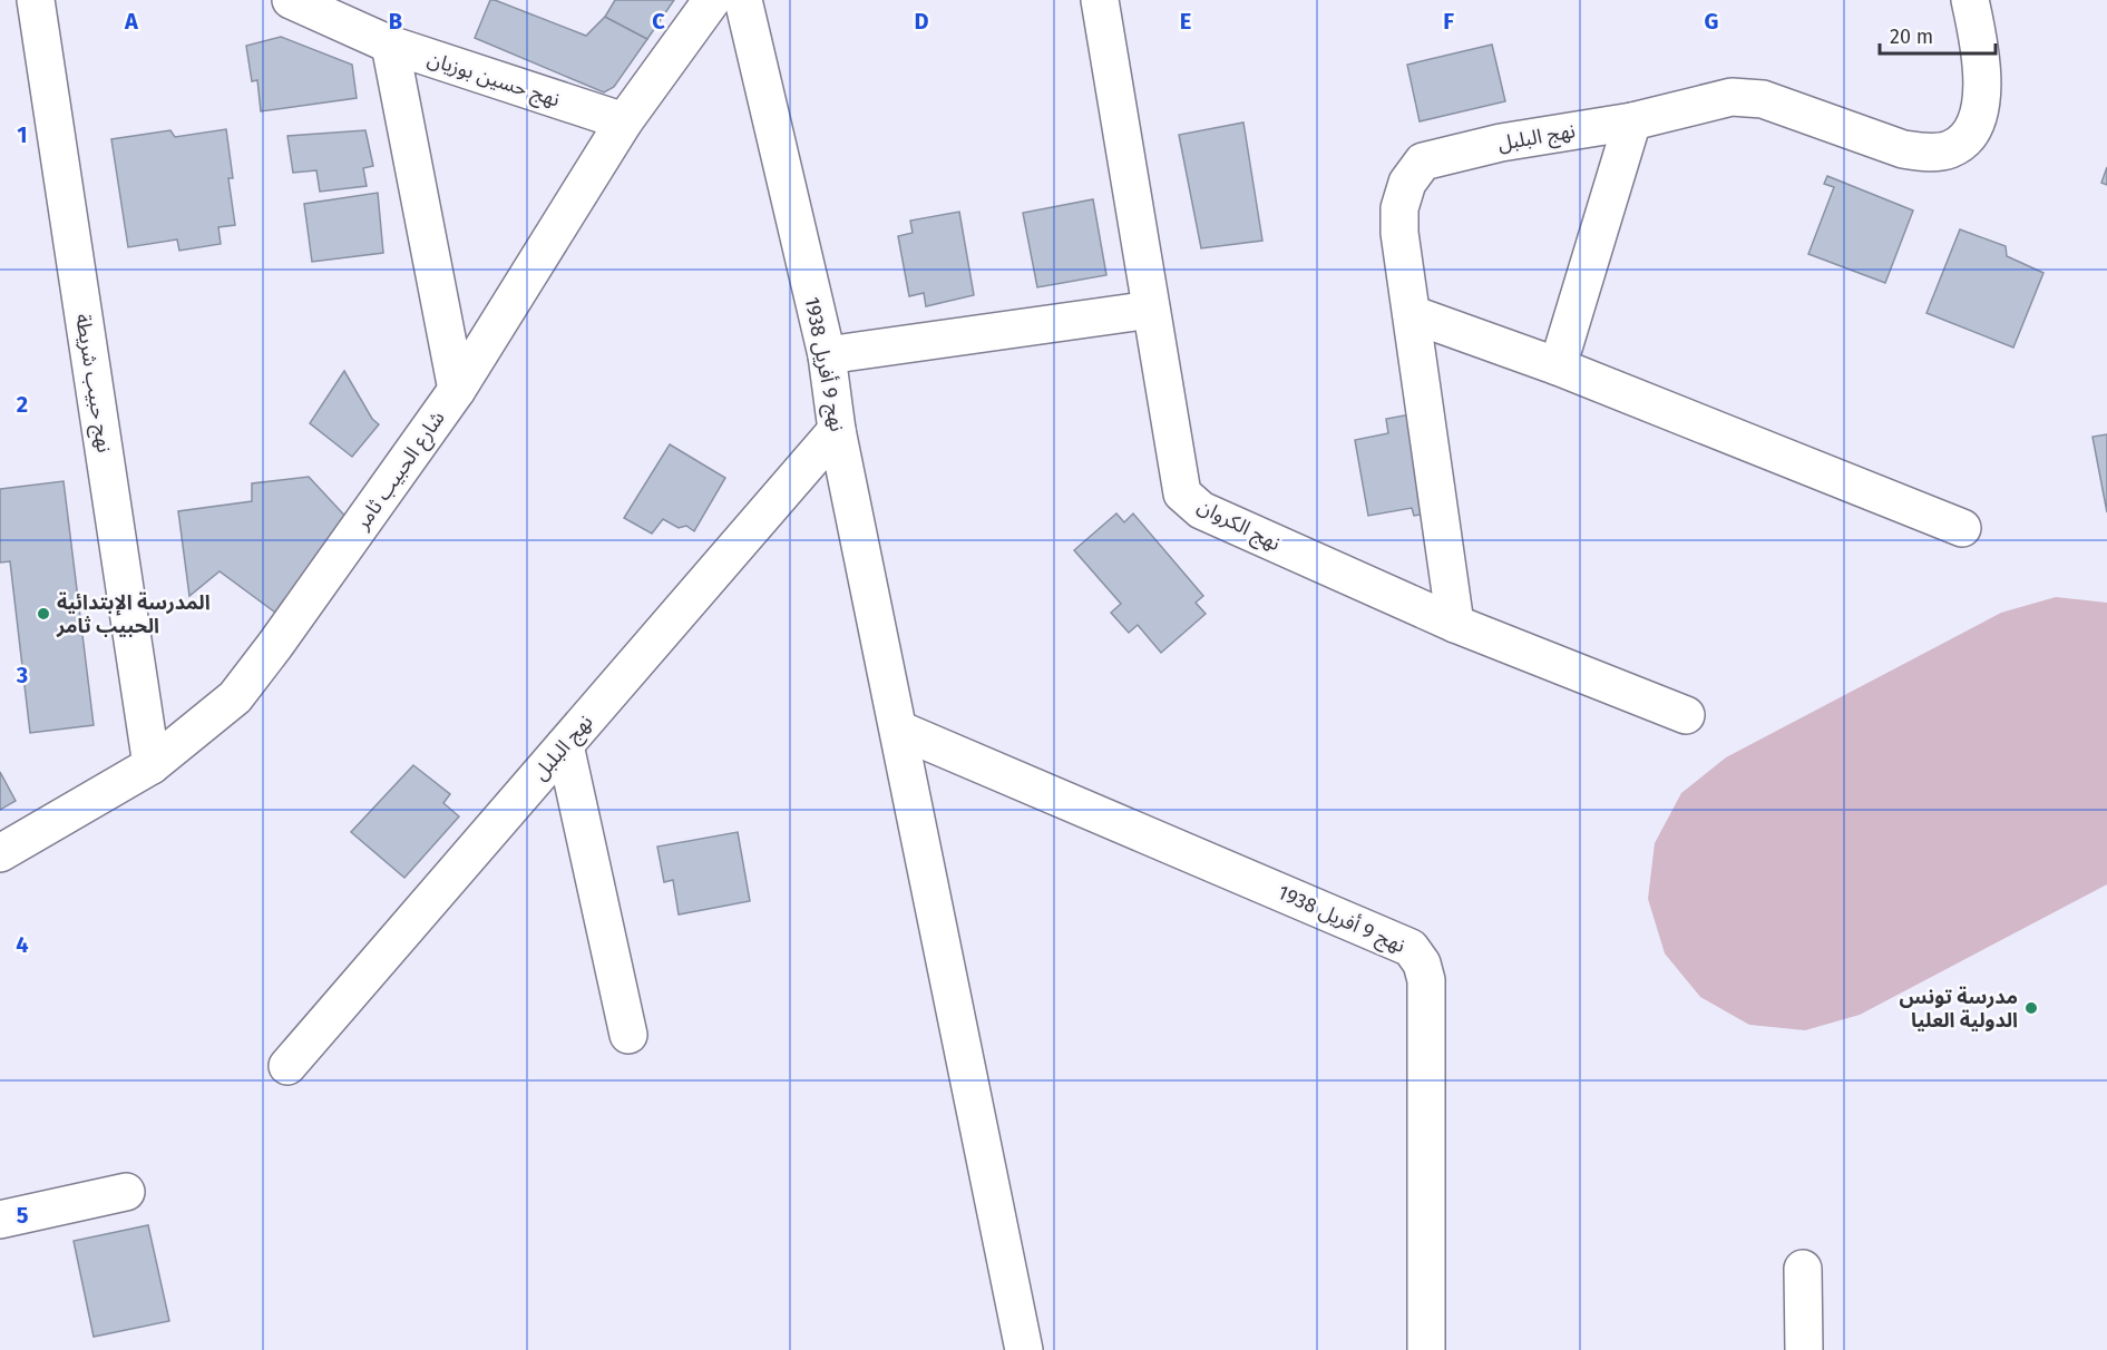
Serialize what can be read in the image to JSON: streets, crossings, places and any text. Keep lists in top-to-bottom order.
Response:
{
  "streets": {
    "street": [
      "نهج حسين بوزيان",
      "نهج البلبل",
      "نهج 9 أفريل 1938",
      "نهج حبيب شريطة",
      "شارع الحبيب ثامر",
      "نهج الكروان"
    ]
  },
  "crossings": [
    ["نهج حسين بوزيان", "شارع الحبيب ثامر"],
    ["نهج البلبل", "نهج 9 أفريل 1938"],
    ["نهج البلبل", "نهج الكروان"],
    ["نهج حبيب شريطة", "شارع الحبيب ثامر"]
  ],
  "places": ["المدرسة الإبتدائية الحبيب ثامر", "مدرسة تونس الدولية العليا"],
  "scale_bar": "20 m",
  "grid": {
    "columns": [
      "A",
      "B",
      "C",
      "D",
      "E",
      "F",
      "G"
    ],
    "rows": [
      "1",
      "2",
      "3",
      "4",
      "5"
    ]
  }
}
